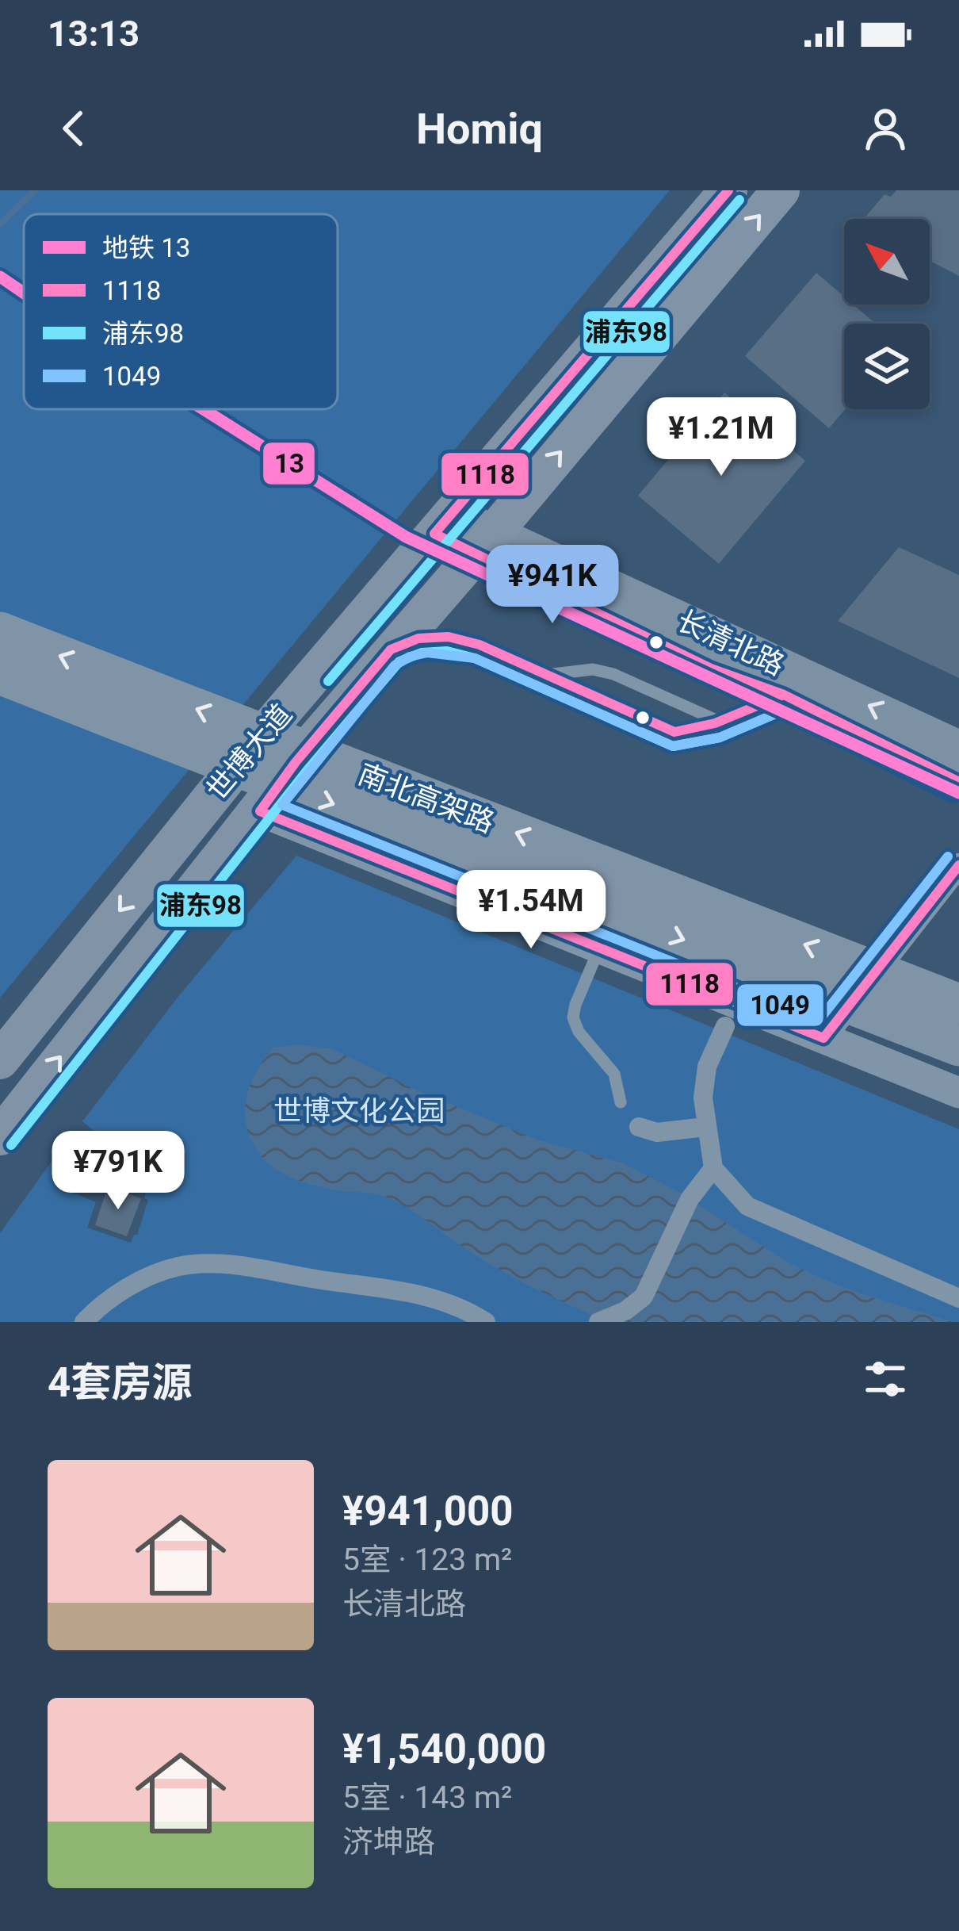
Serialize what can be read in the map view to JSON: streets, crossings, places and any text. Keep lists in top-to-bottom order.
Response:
{
  "streets": {
    "highway": ["南北高架路"],
    "main road": ["长清北路", "世博大道"]
  },
  "crossings": [
    ["长清北路", "世博大道"]
  ],
  "parks": ["世博文化公园"],
  "lines": [
    "transit line 1118",
    "transit line 浦东98",
    "metro line 13",
    "transit line 1049"
  ],
  "legend": [
    "地铁 13",
    "1118",
    "浦东98",
    "1049"
  ],
  "north": "top left",
  "page": {
    "status": "13:13",
    "header": "Homiq",
    "price": [
      "¥1.21M",
      "¥941K",
      "¥1.54M",
      "¥791K"
    ],
    "heading": "4套房源",
    "list": [
      {
        "name": "¥941,000",
        "note": "5室 · 123 m² · 长清北路"
      },
      {
        "name": "¥1,540,000",
        "note": "5室 · 143 m² · 济坤路"
      }
    ]
  }
}
